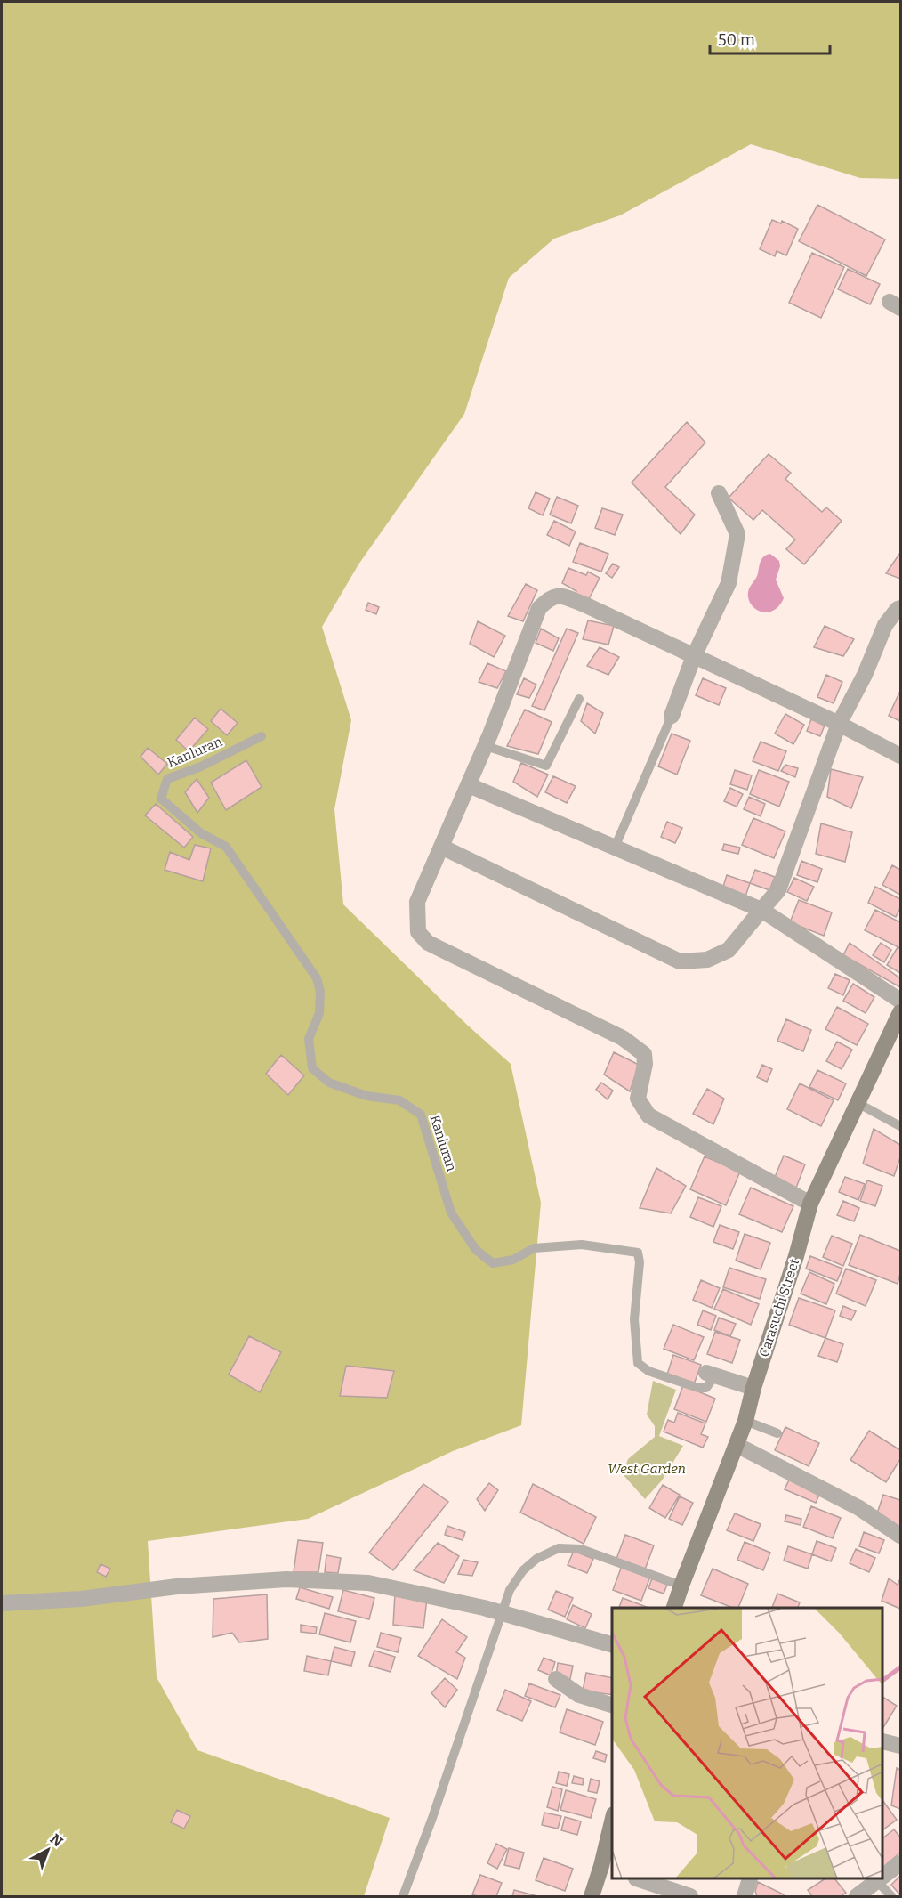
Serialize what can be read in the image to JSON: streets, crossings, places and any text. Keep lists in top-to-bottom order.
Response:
{
  "streets": {
    "street": ["Carasuchi Street"],
    "lane": ["Kanluran"]
  },
  "parks": ["West Garden"],
  "scale_bar": "50 m",
  "north": "top right"
}
